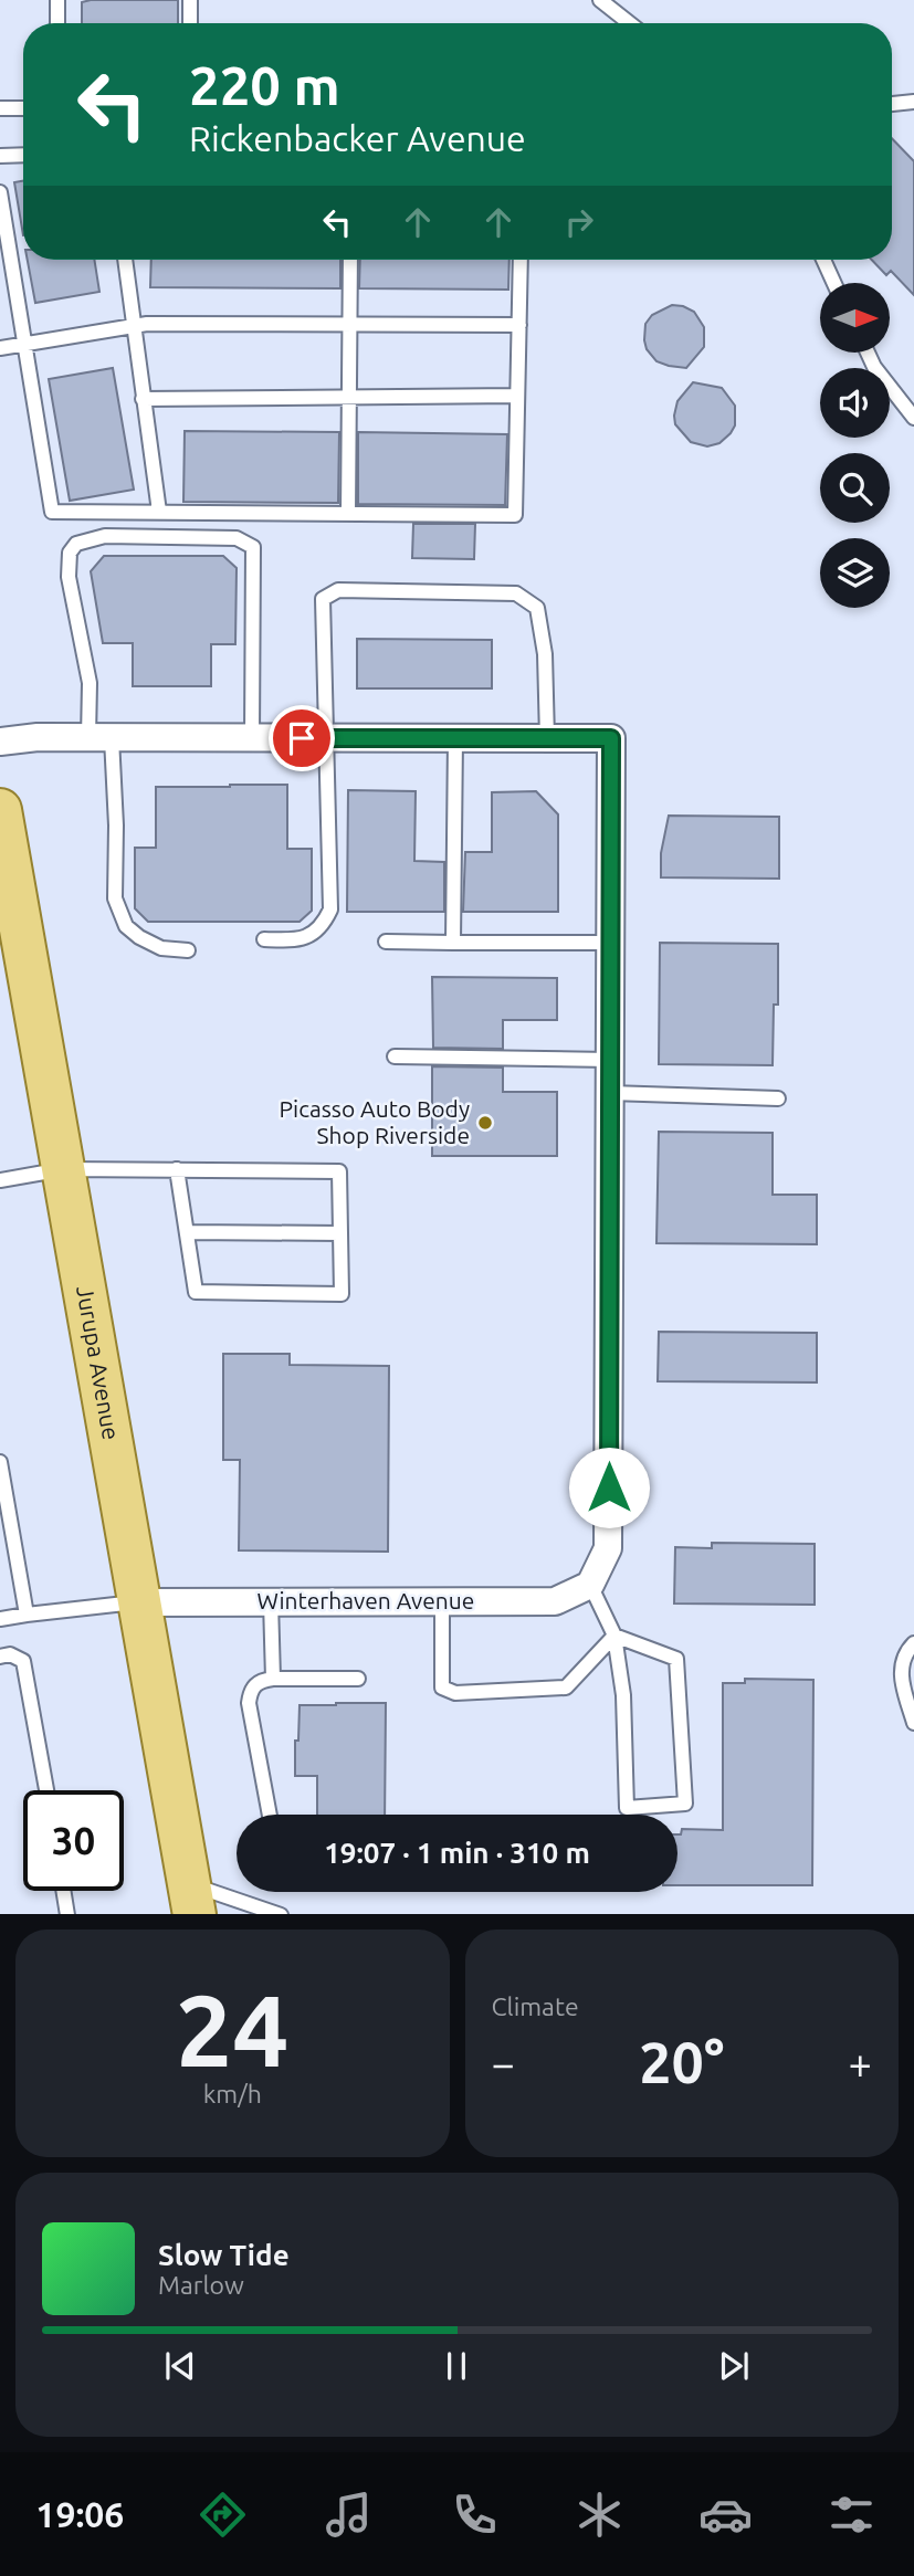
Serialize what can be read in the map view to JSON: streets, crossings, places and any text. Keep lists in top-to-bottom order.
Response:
{
  "streets": {
    "main road": ["Jurupa Avenue"],
    "street": ["Winterhaven Avenue"]
  },
  "crossings": [
    ["Jurupa Avenue", "Winterhaven Avenue"]
  ],
  "places": ["Picasso Auto Body Shop Riverside"],
  "north": "right",
  "page": {
    "turn": ["220 m", "Rickenbacker Avenue"],
    "limit": "30",
    "trip": "19:07 · 1 min · 310 m",
    "tile": [
      ["24", "km/h"],
      "Climate"
    ],
    "heat": ["−", "20°", "+"],
    "song": ["Slow Tide", "Marlow"],
    "tabs": "19:06"
  }
}
